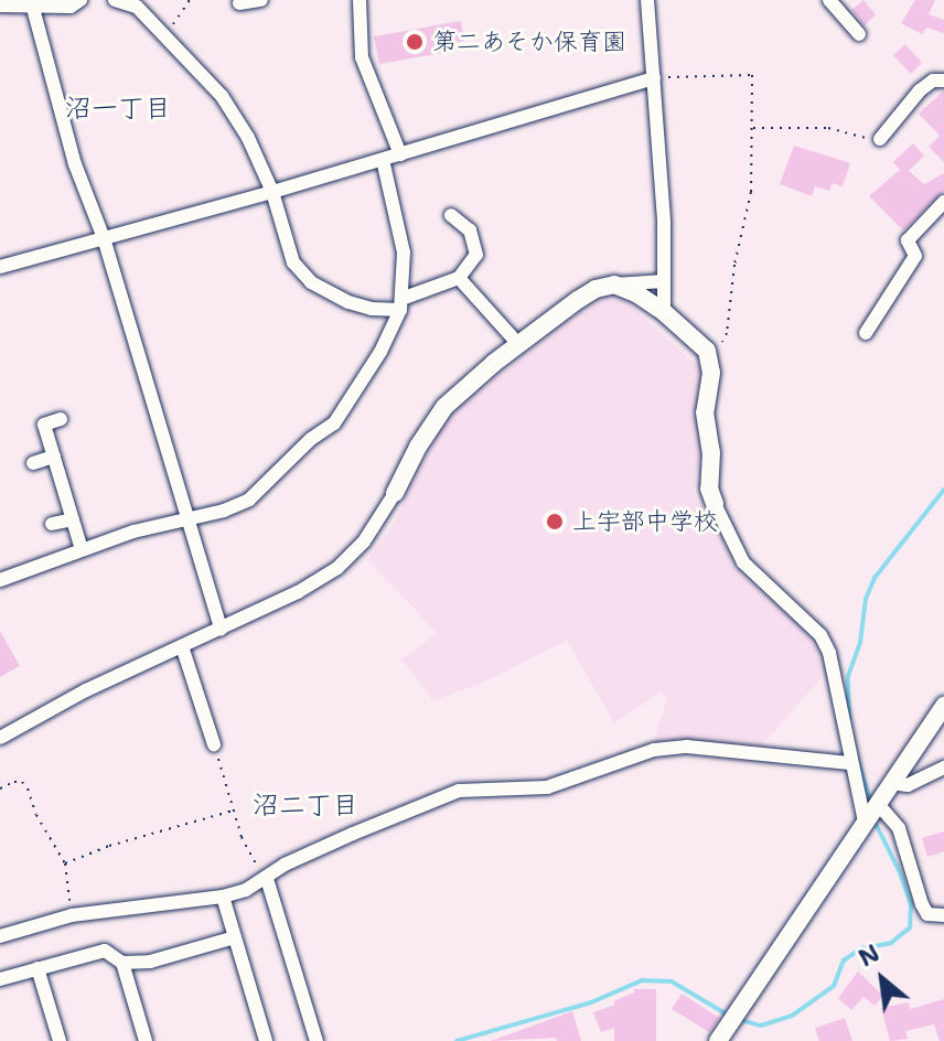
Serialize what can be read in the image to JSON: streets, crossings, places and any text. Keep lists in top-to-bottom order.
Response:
{
  "districts": ["沼一丁目", "沼二丁目"],
  "places": ["第二あそか保育園", "上宇部中学校"],
  "north": "top left"
}
